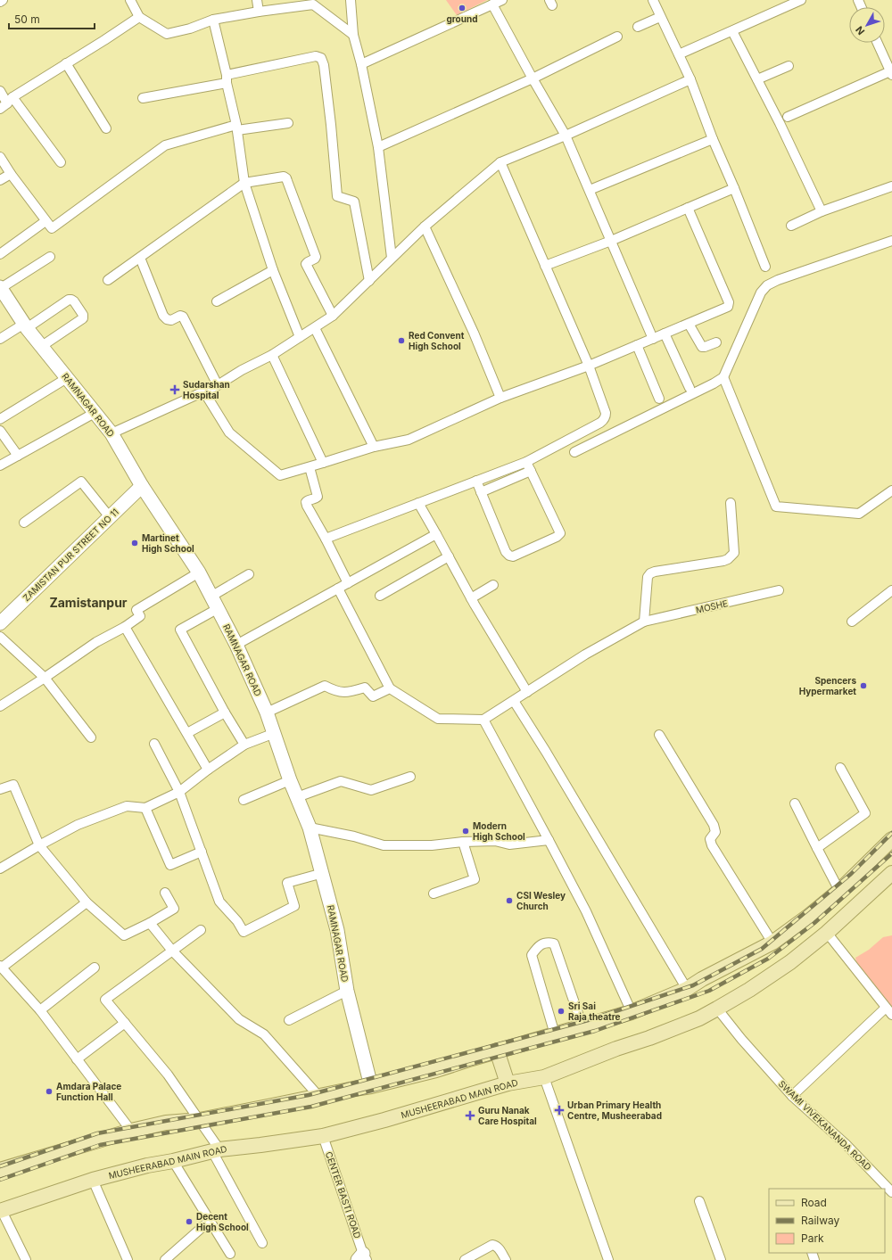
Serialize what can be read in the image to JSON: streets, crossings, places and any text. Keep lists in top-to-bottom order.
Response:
{
  "streets": {
    "main road": ["RAMNAGAR ROAD", "ZAMISTAN PUR STREET NO 11", "MUSHEERABAD MAIN ROAD"],
    "street": ["MOSHE", "SWAMI VIVEKANANDA ROAD", "CENTER BASTI ROAD"]
  },
  "crossings": [
    ["RAMNAGAR ROAD", "ZAMISTAN PUR STREET NO 11"],
    ["MUSHEERABAD MAIN ROAD", "SWAMI VIVEKANANDA ROAD"],
    ["MUSHEERABAD MAIN ROAD", "CENTER BASTI ROAD"]
  ],
  "districts": ["Zamistanpur"],
  "places": {
    "other": [
      "ground",
      "Red Convent High School",
      "Martinet High School",
      "Spencers Hypermarket",
      "Modern High School",
      "CSI Wesley Church",
      "Sri Sai Raja theatre",
      "Amdara Palace Function Hall",
      "Decent High School"
    ],
    "health": ["Sudarshan Hospital", "Urban Primary Health Centre, Musheerabad", "Guru Nanak Care Hospital"]
  },
  "legend": ["Road", "Railway", "Park"],
  "scale_bar": "50 m",
  "north": "bottom left"
}
